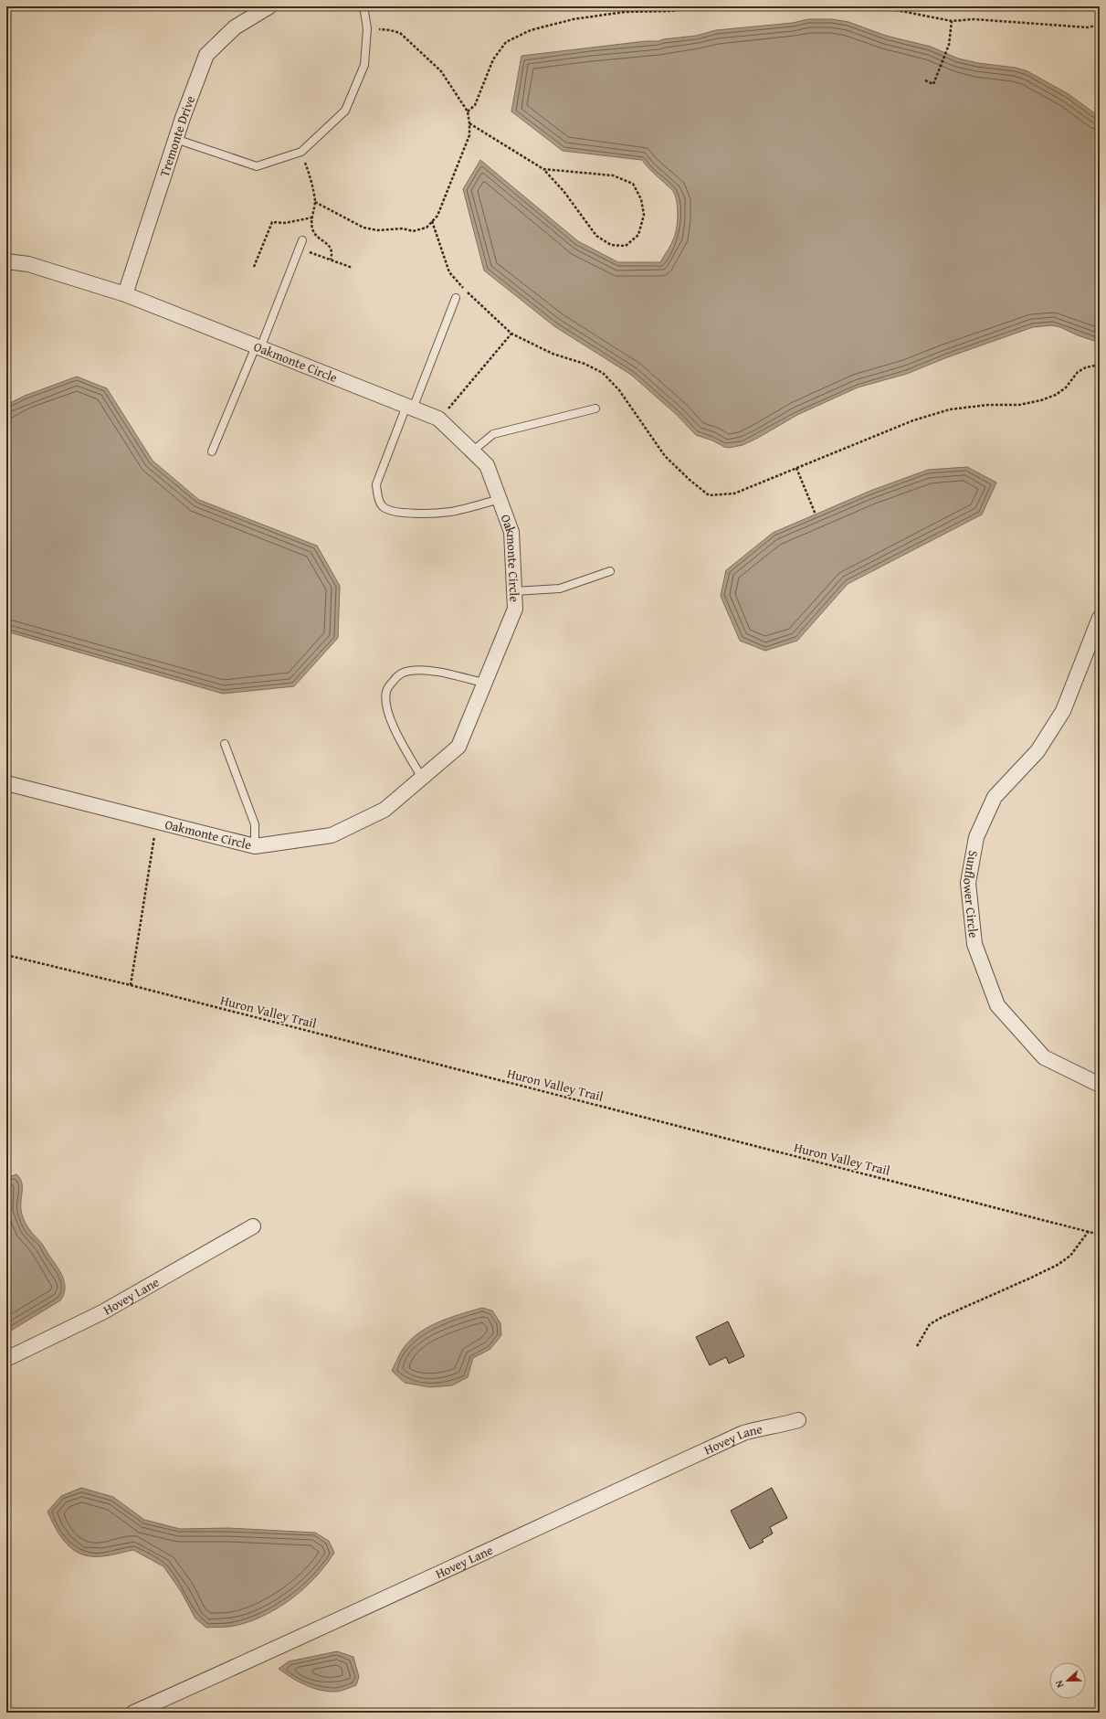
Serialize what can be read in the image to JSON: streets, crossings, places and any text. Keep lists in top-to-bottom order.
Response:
{
  "streets": {
    "street": [
      "Tremonte Drive",
      "Oakmonte Circle",
      "Sunflower Circle",
      "Hovey Lane"
    ],
    "path": ["Huron Valley Trail"]
  },
  "crossings": [
    ["Tremonte Drive", "Oakmonte Circle"]
  ],
  "north": "left"
}
